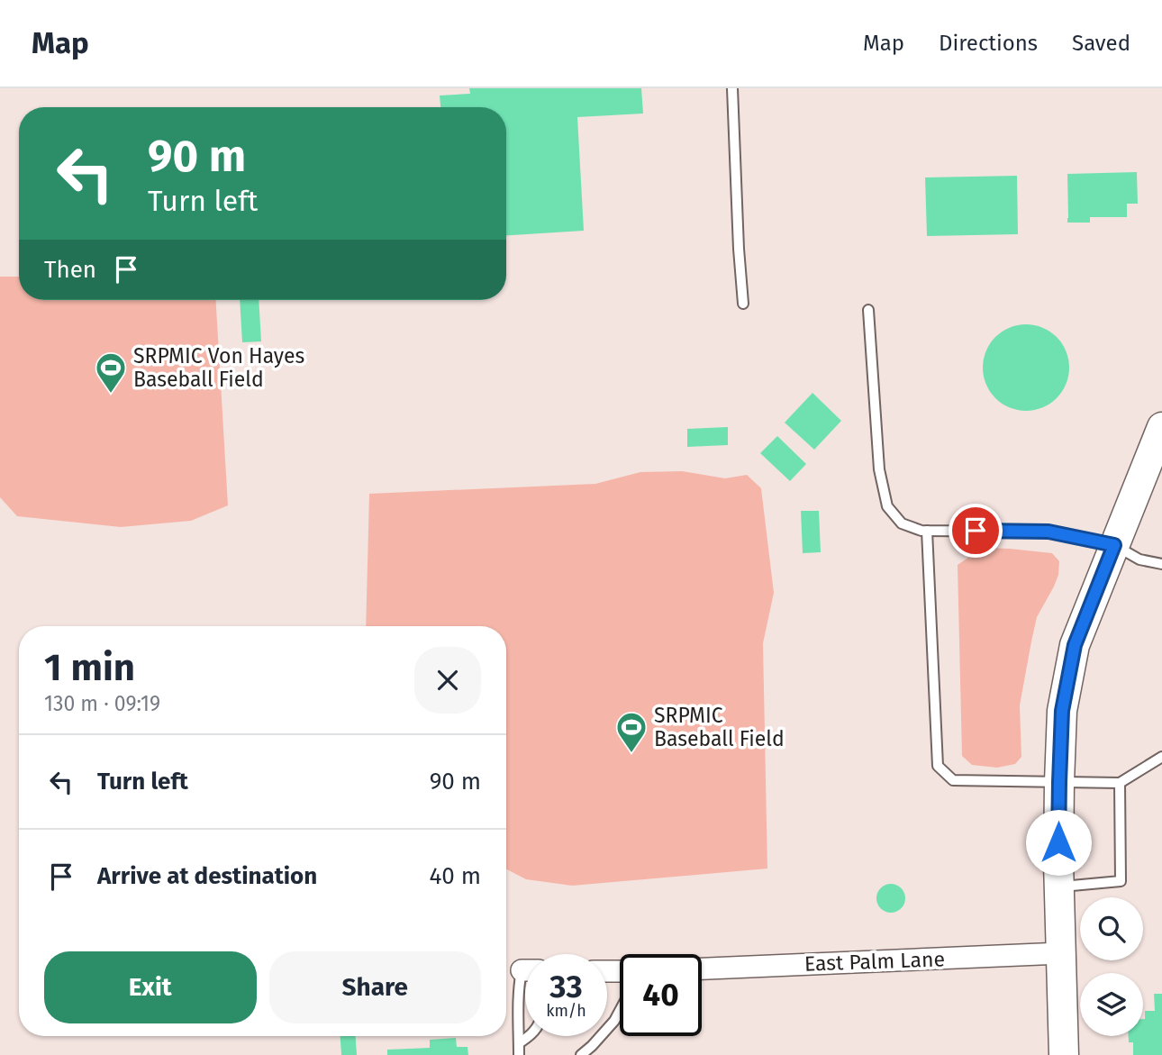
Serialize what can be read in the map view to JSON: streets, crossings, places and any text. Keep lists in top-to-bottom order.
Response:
{
  "streets": {
    "street": ["East Palm Lane"]
  },
  "places": {
    "sports": ["SRPMIC Von Hayes Baseball Field", "SRPMIC Baseball Field"]
  },
  "page": {
    "header": "Map",
    "nav": ["Map", "Directions", "Saved"],
    "turn": ["90 m", "Turn left"],
    "then": "Then",
    "heading": ["1 min", "130 m · 09:19"],
    "list": [
      {
        "name": "Turn left",
        "value": "90 m"
      },
      {
        "name": "Arrive at destination",
        "value": "40 m"
      }
    ],
    "buttons": ["Exit", "Share"],
    "speed": "33 km/h",
    "limit": "40"
  }
}
